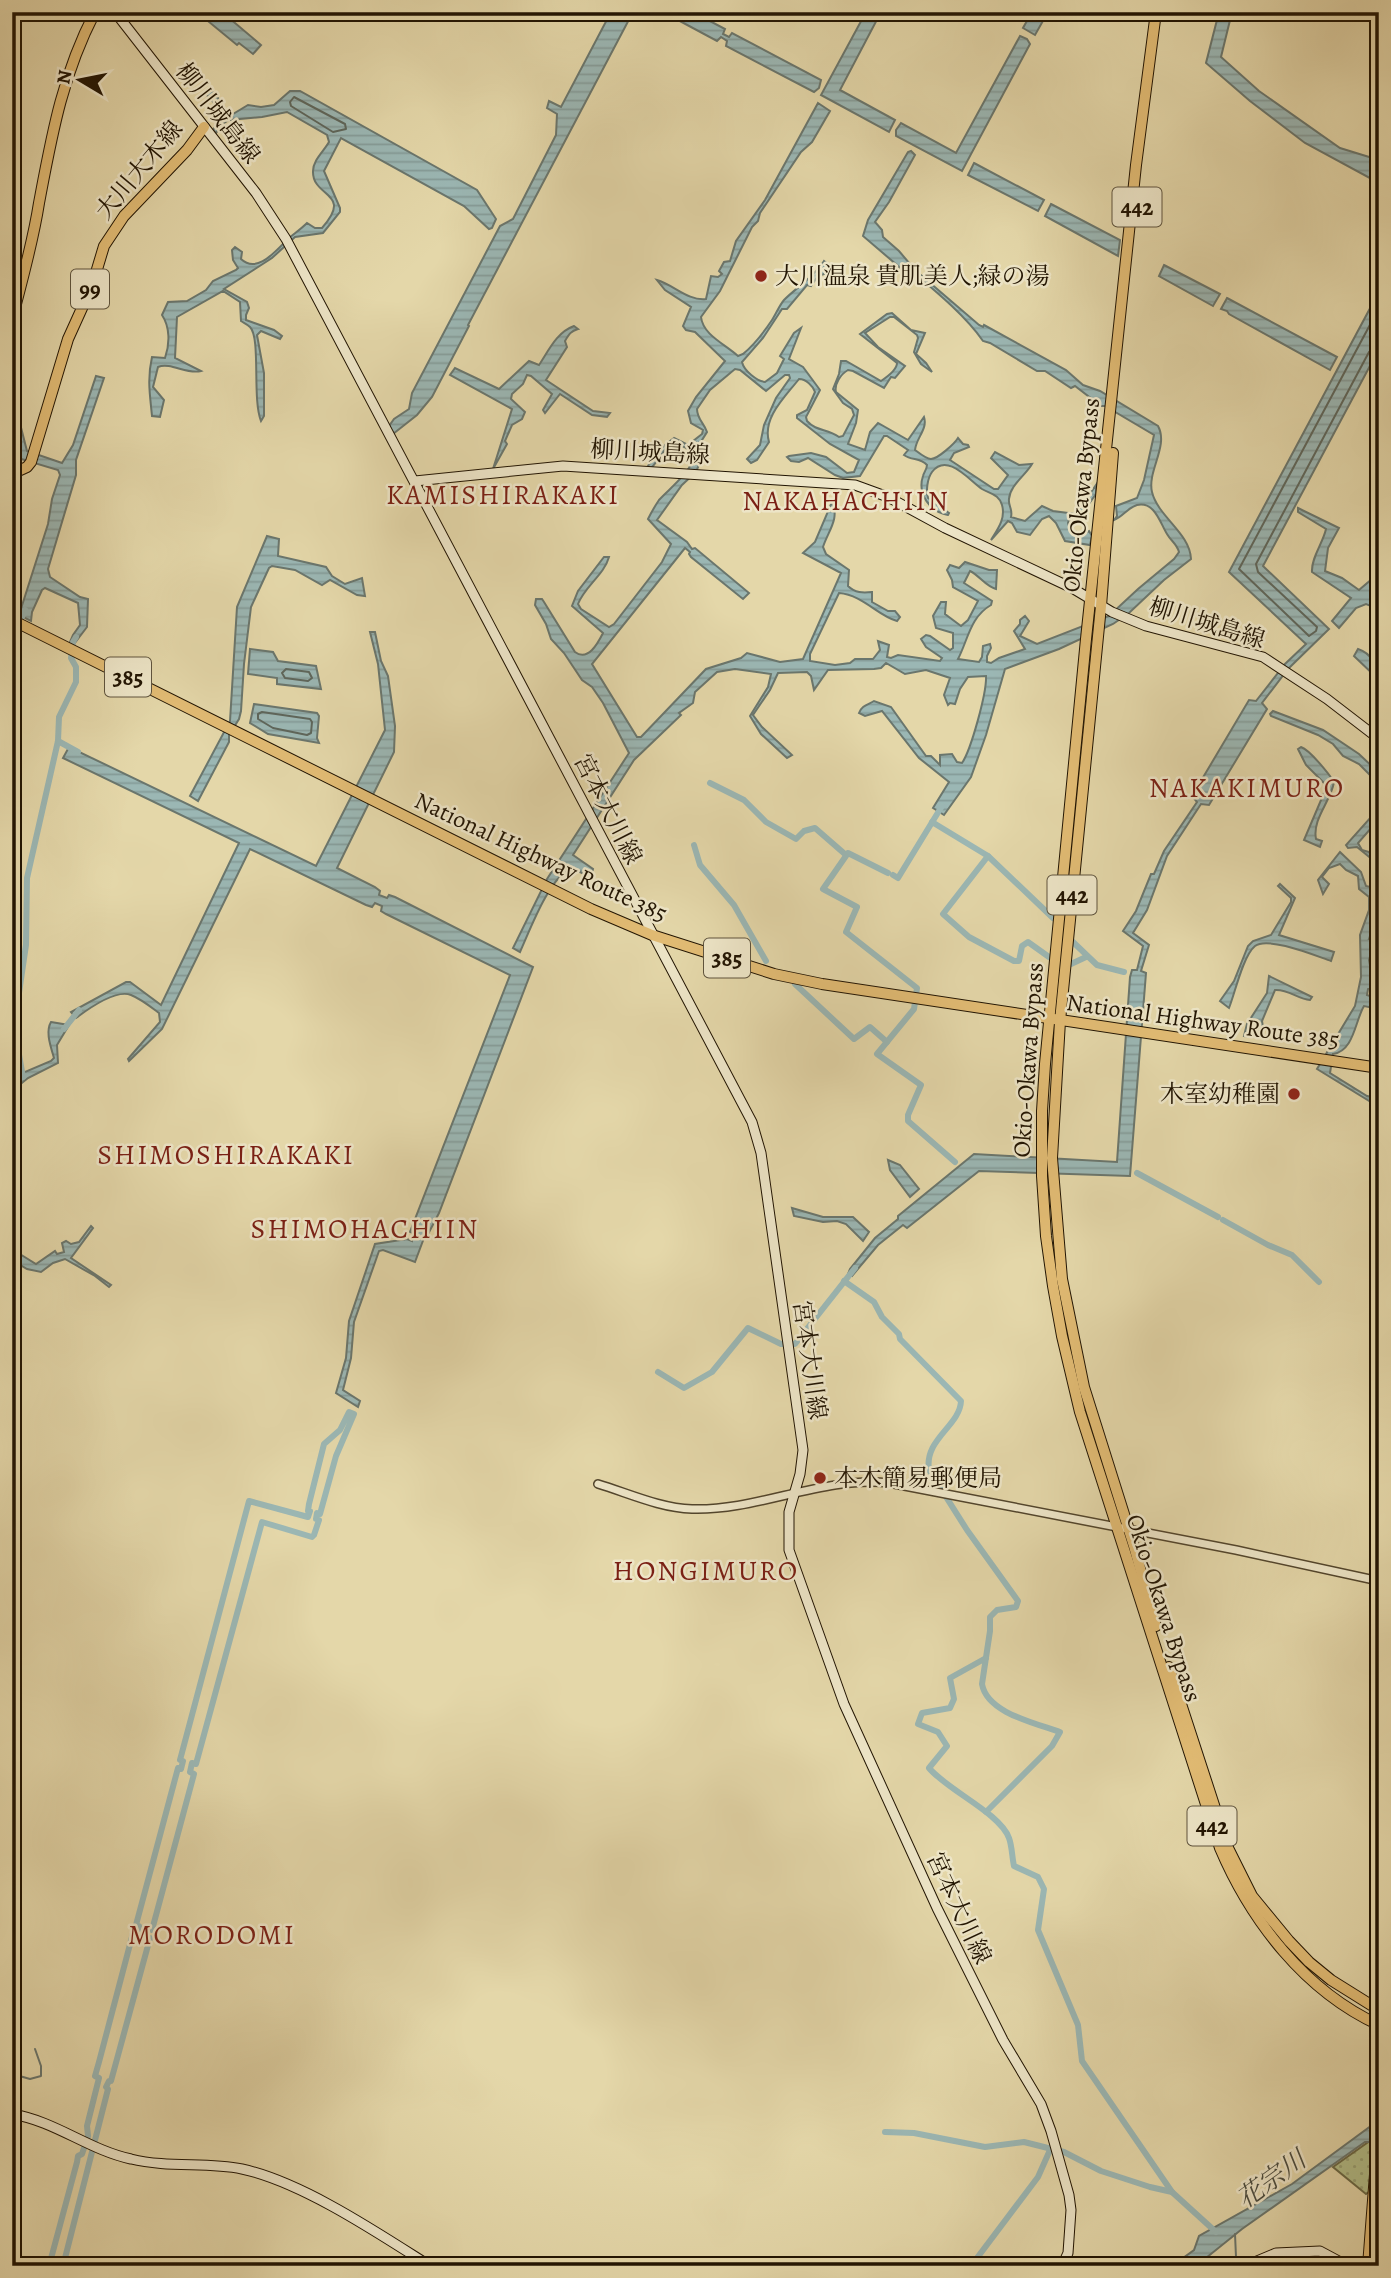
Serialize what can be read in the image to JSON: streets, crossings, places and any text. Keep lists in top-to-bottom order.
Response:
{
  "streets": {
    "main road": [
      "柳川城島線",
      "大川大木線",
      "442",
      "99",
      "Okio-Okawa Bypass",
      "385",
      "宮本大川線",
      "National Highway Route 385"
    ]
  },
  "crossings": [
    ["柳川城島線", "大川大木線"],
    ["柳川城島線", "Okio-Okawa Bypass"],
    ["柳川城島線", "宮本大川線"],
    ["Okio-Okawa Bypass", "National Highway Route 385"],
    ["宮本大川線", "National Highway Route 385"]
  ],
  "districts": [
    "KAMISHIRAKAKI",
    "NAKAHACHIIN",
    "NAKAKIMURO",
    "SHIMOSHIRAKAKI",
    "SHIMOHACHIIN",
    "HONGIMURO",
    "MORODOMI"
  ],
  "water": ["花宗川"],
  "places": ["大川温泉 貴肌美人;緑の湯", "木室幼稚園", "本木簡易郵便局"],
  "north": "left"
}
